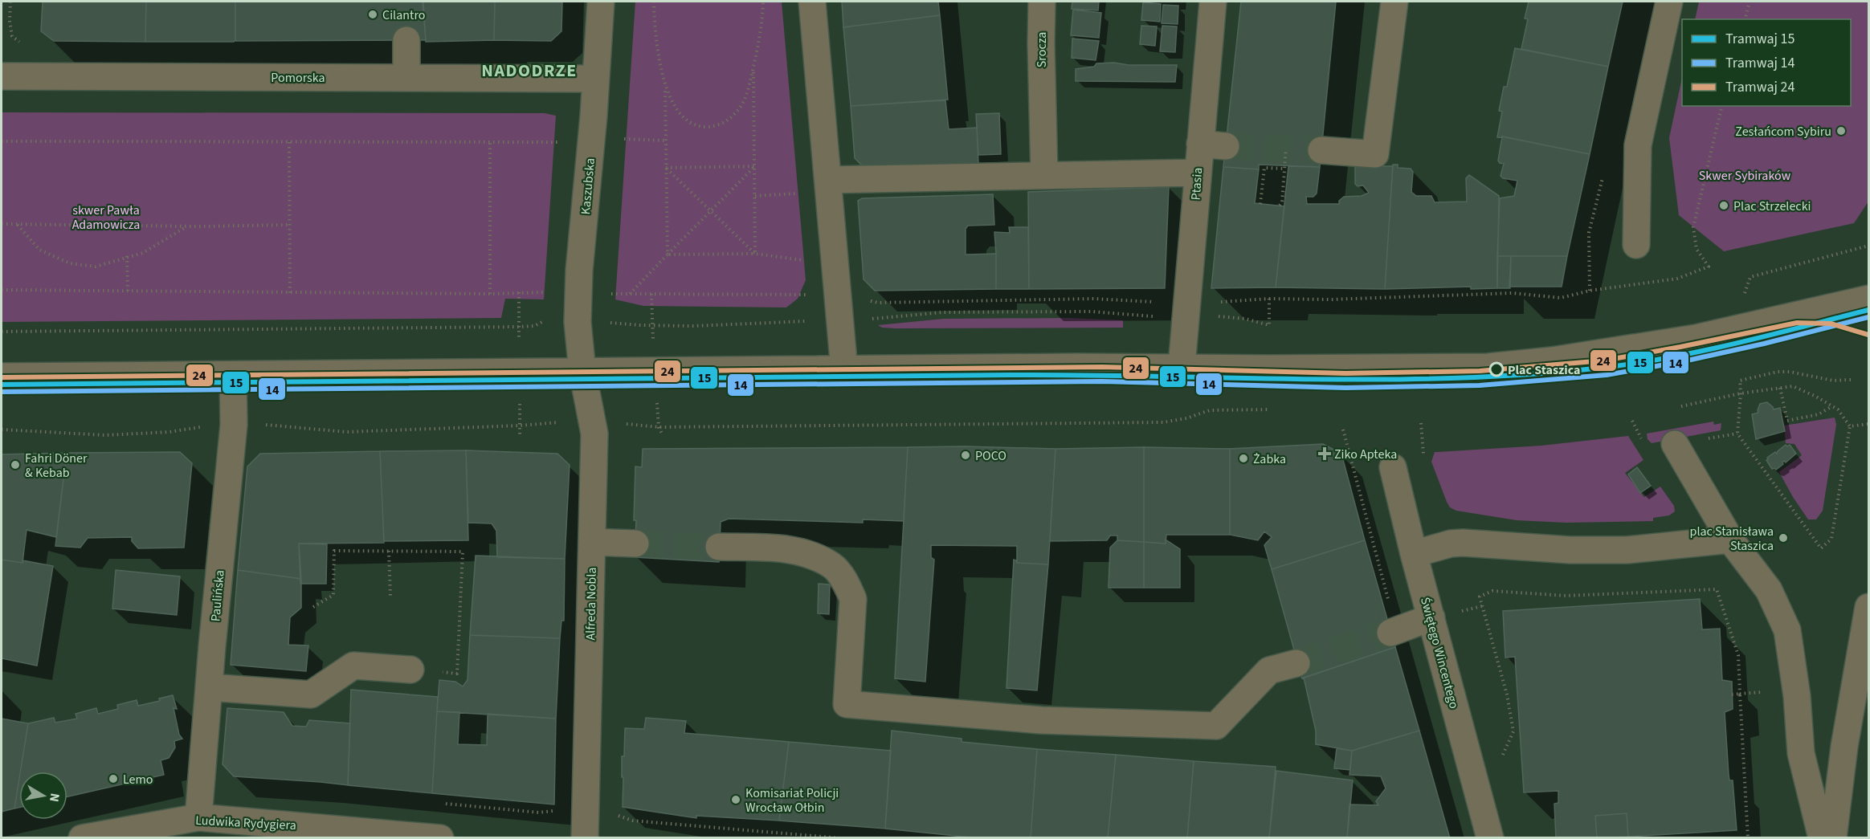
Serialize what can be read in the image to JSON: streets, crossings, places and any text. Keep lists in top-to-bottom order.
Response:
{
  "streets": {
    "street": [
      "Srocza",
      "Pomorska",
      "Ptasia",
      "Kaszubska",
      "Paulińska",
      "Alfreda Nobla",
      "Świętego Wincentego",
      "Ludwika Rydygiera"
    ]
  },
  "crossings": [
    ["Pomorska", "Kaszubska"],
    ["Kaszubska", "Alfreda Nobla"],
    ["Paulińska", "Ludwika Rydygiera"]
  ],
  "districts": ["NADODRZE"],
  "parks": ["Skwer Sybiraków", "skwer Pawła Adamowicza"],
  "places": {
    "other": [
      "Cilantro",
      "Zesłańcom Sybiru",
      "Plac Strzelecki",
      "Plac Staszica",
      "POCO",
      "Żabka",
      "Fahri Döner & Kebab",
      "plac Stanisława Staszica",
      "Lemo",
      "Komisariat Policji Wrocław Ołbin"
    ],
    "health": ["Ziko Apteka"]
  },
  "lines": ["tram line 15", "tram line 14", "tram line 24"],
  "legend": ["Tramwaj 15", "Tramwaj 14", "Tramwaj 24"],
  "north": "right"
}
